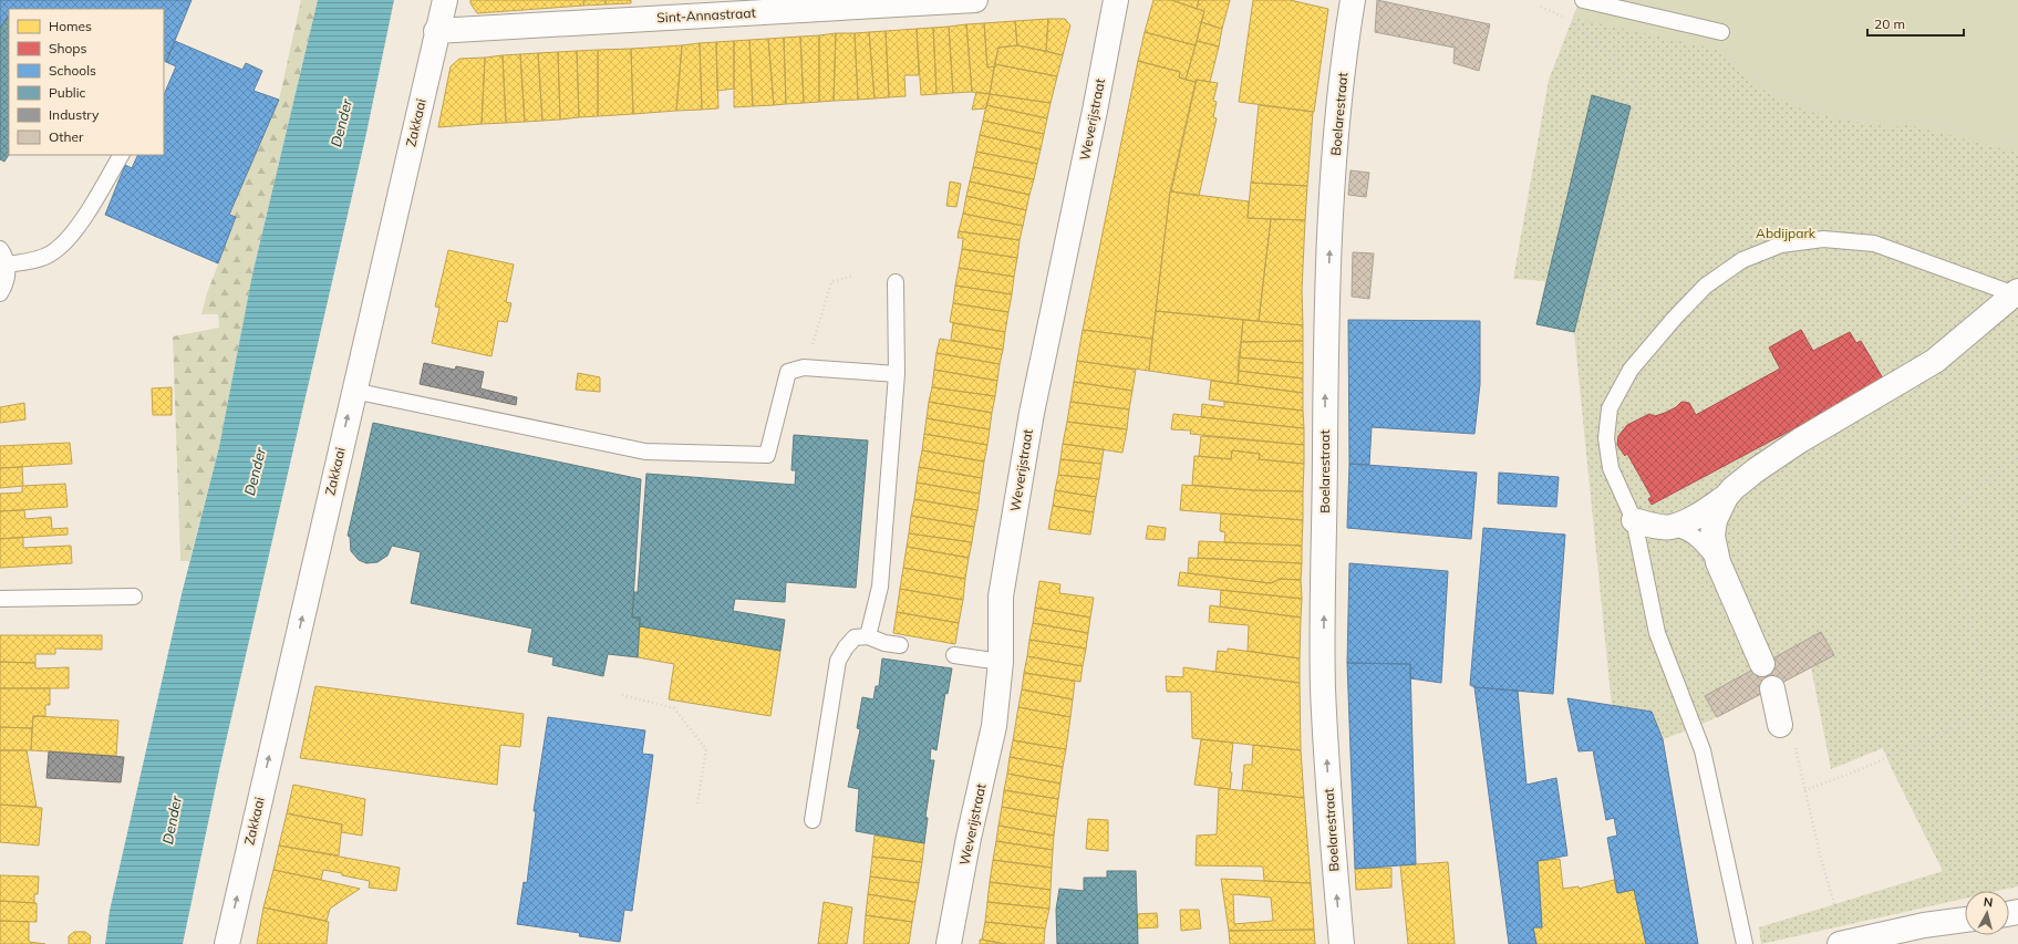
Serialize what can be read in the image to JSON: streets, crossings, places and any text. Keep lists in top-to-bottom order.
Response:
{
  "streets": {
    "street": [
      "Sint-Annastraat",
      "Boelarestraat",
      "Weverijstraat",
      "Zakkaai"
    ]
  },
  "crossings": [
    ["Sint-Annastraat", "Zakkaai"]
  ],
  "one_way": ["Boelarestraat", "Zakkaai"],
  "water": ["Dender"],
  "parks": ["Abdijpark"],
  "legend": [
    "Homes",
    "Shops",
    "Schools",
    "Public",
    "Industry",
    "Other"
  ],
  "scale_bar": "20 m",
  "north": "top"
}
